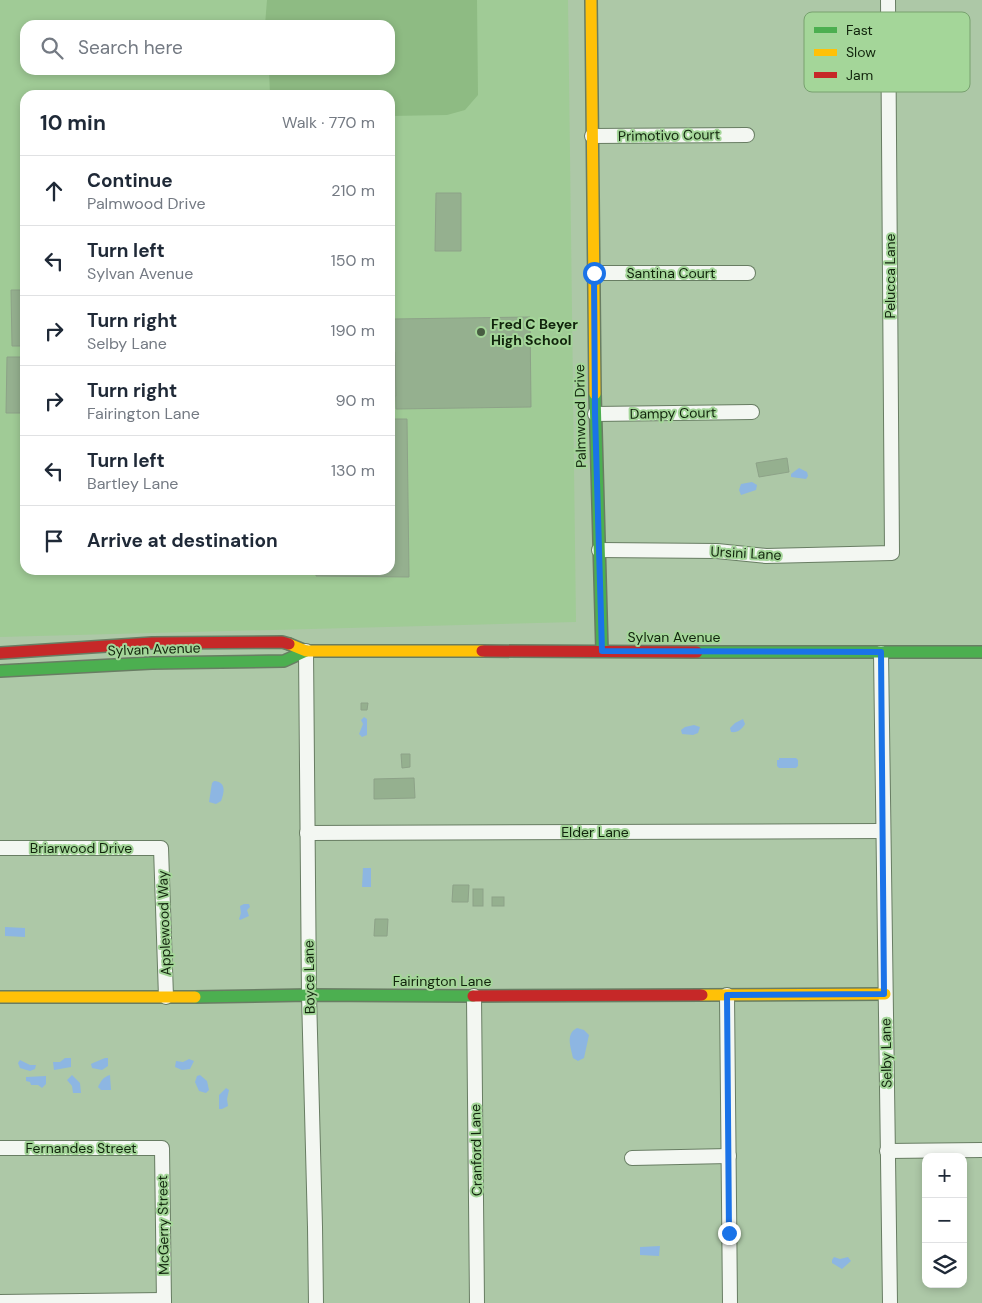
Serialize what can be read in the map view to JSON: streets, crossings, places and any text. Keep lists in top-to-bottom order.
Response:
{
  "streets": {
    "street": [
      "Primotivo Court",
      "Santina Court",
      "Pelucca Lane",
      "Dampy Court",
      "Palmwood Drive",
      "Ursini Lane",
      "Sylvan Avenue",
      "Elder Lane",
      "Briarwood Drive",
      "Applewood Way",
      "Boyce Lane",
      "Fairington Lane",
      "Selby Lane",
      "Fernandes Street",
      "Cranford Lane",
      "McGerry Street"
    ]
  },
  "crossings": [
    ["Primotivo Court", "Palmwood Drive"],
    ["Santina Court", "Palmwood Drive"],
    ["Pelucca Lane", "Ursini Lane"],
    ["Dampy Court", "Palmwood Drive"],
    ["Palmwood Drive", "Ursini Lane"],
    ["Palmwood Drive", "Sylvan Avenue"],
    ["Sylvan Avenue", "Boyce Lane"],
    ["Sylvan Avenue", "Selby Lane"],
    ["Elder Lane", "Boyce Lane"],
    ["Elder Lane", "Selby Lane"],
    ["Briarwood Drive", "Applewood Way"],
    ["Applewood Way", "Fairington Lane"],
    ["Boyce Lane", "Fairington Lane"],
    ["Fairington Lane", "Selby Lane"],
    ["Fairington Lane", "Cranford Lane"],
    ["Fernandes Street", "McGerry Street"]
  ],
  "places": ["Fred C Beyer High School"],
  "legend": ["Fast", "Slow", "Jam"],
  "page": {
    "search": "Search here",
    "heading": ["10 min", "Walk · 770 m"],
    "list": [
      ["Continue", "Palmwood Drive", "210 m"],
      ["Turn left", "Sylvan Avenue", "150 m"],
      ["Turn right", "Selby Lane", "190 m"],
      ["Turn right", "Fairington Lane", "90 m"],
      ["Turn left", "Bartley Lane", "130 m"],
      "Arrive at destination"
    ],
    "map_buttons": ["+", "−"]
  }
}
